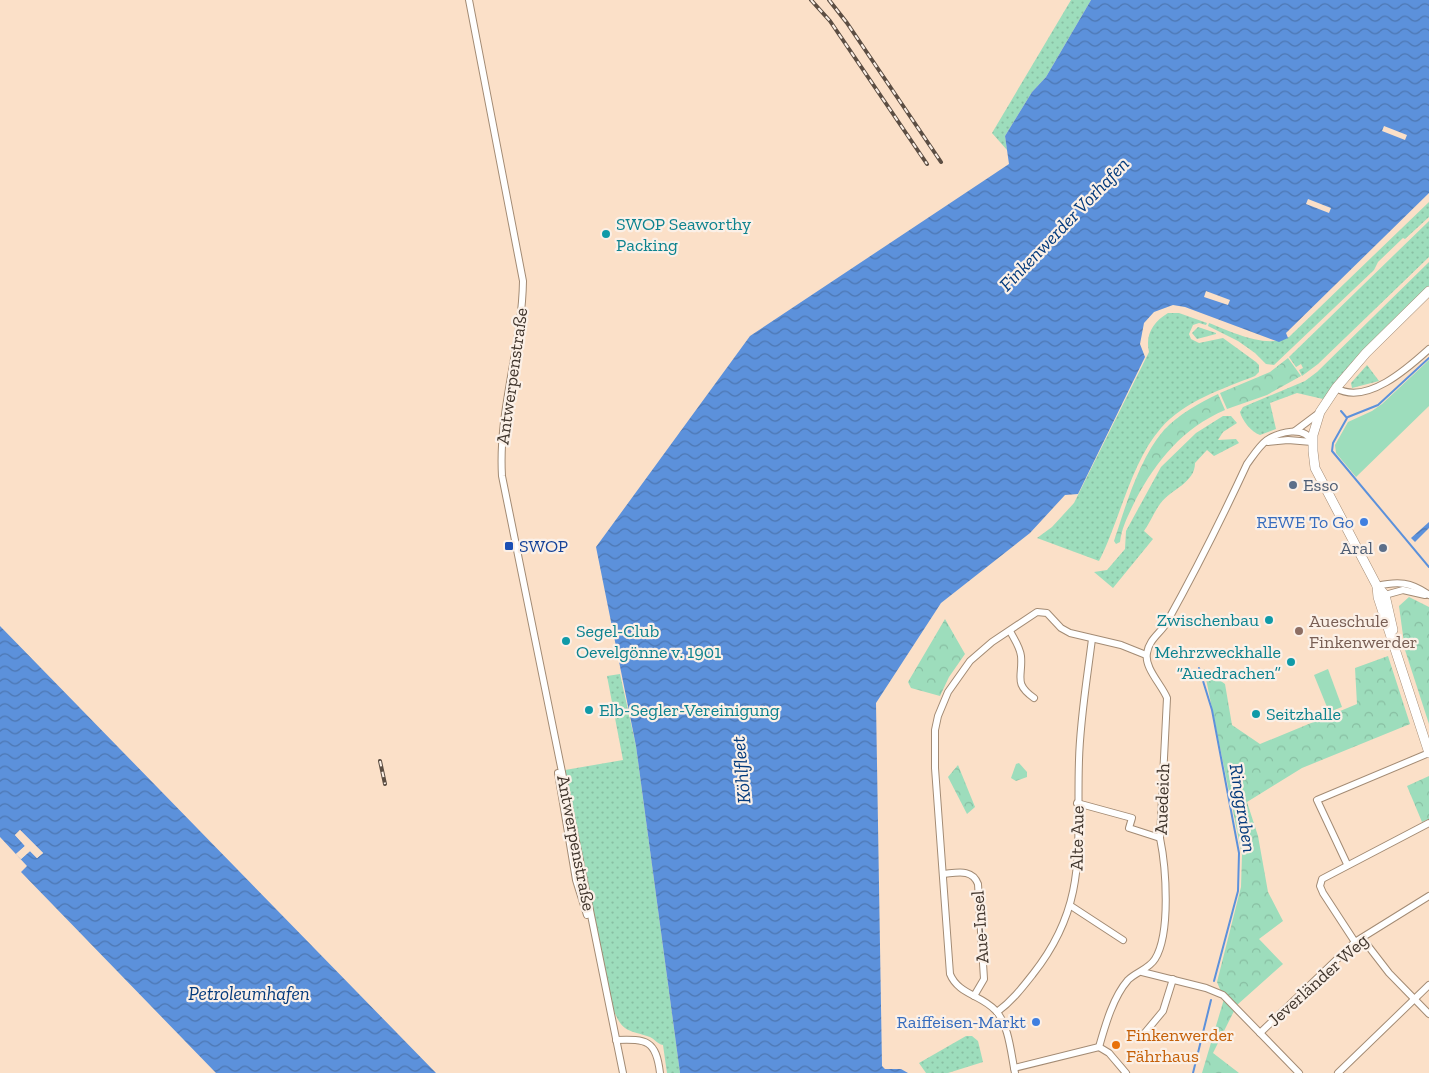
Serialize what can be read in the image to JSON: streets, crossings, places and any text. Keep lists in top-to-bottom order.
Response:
{
  "streets": {
    "street": [
      "Antwerpenstraße",
      "Auedeich",
      "Alte Aue",
      "Aue-Insel",
      "Jeverländer Weg"
    ]
  },
  "water": [
    "Finkenwerder Vorhafen",
    "Köhlfleet",
    "Ringgraben",
    "Petroleumhafen"
  ],
  "places": {
    "other": [
      "SWOP Seaworthy Packing",
      "Esso",
      "REWE To Go",
      "Aral",
      "Zwischenbau",
      "Aueschule Finkenwerder",
      "Segel-Club Oevelgönne v. 1901",
      "Mehrzweckhalle “Auedrachen”",
      "Elb-Segler-Vereinigung",
      "Seitzhalle",
      "Raiffeisen-Markt",
      "Finkenwerder Fährhaus"
    ],
    "transit": ["SWOP"]
  }
}
